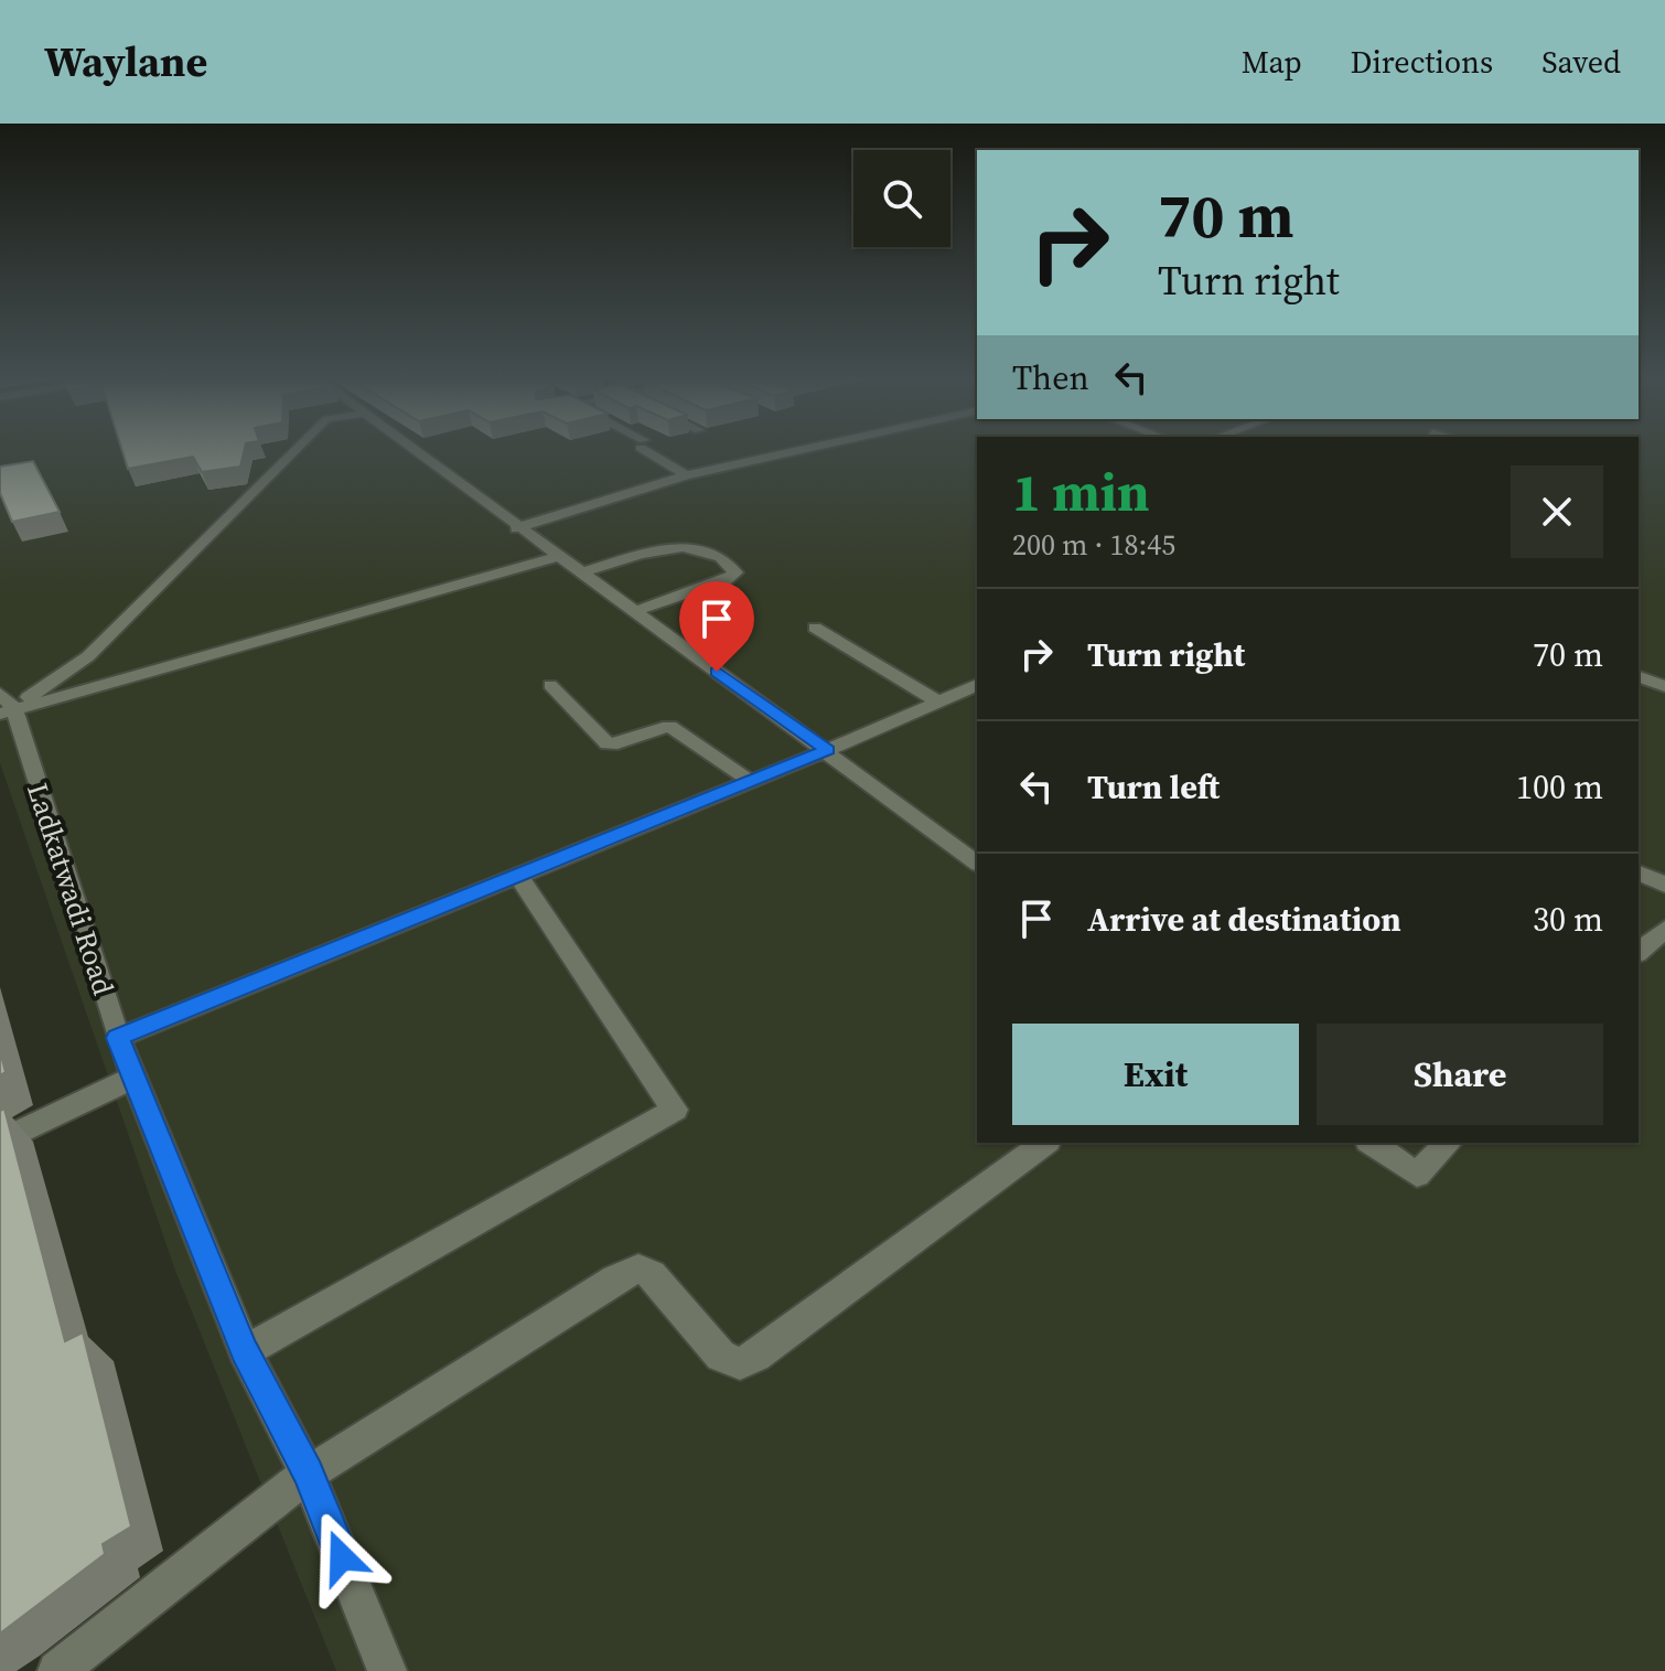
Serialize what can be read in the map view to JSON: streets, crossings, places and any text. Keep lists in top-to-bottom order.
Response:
{
  "streets": {
    "street": ["Ladkatwadi Road"]
  },
  "page": {
    "header": "Waylane",
    "nav": ["Map", "Directions", "Saved"],
    "turn": ["70 m", "Turn right"],
    "then": "Then",
    "heading": ["1 min", "200 m · 18:45"],
    "list": [
      {
        "name": "Turn right",
        "value": "70 m"
      },
      {
        "name": "Turn left",
        "value": "100 m"
      },
      {
        "name": "Arrive at destination",
        "value": "30 m"
      }
    ],
    "buttons": ["Exit", "Share"]
  }
}
